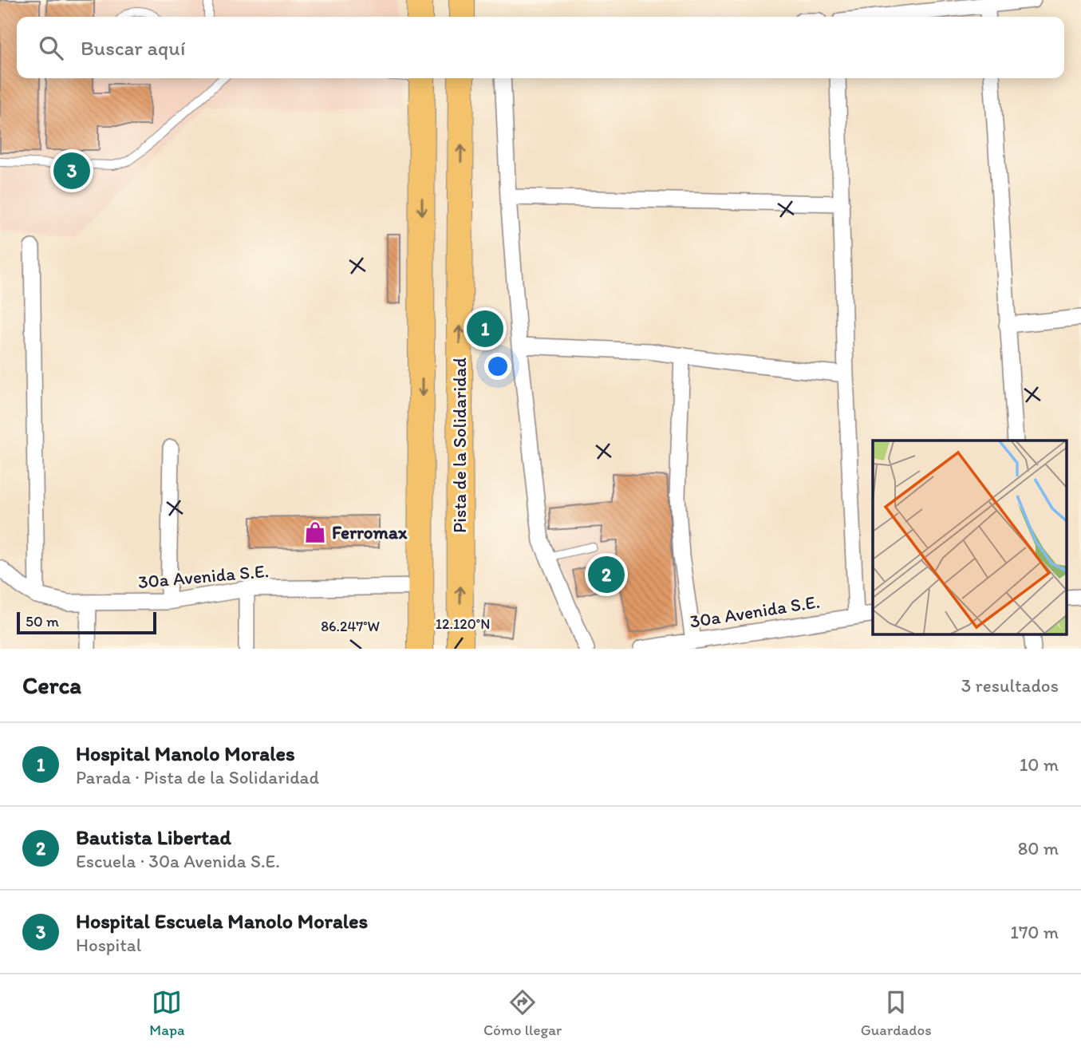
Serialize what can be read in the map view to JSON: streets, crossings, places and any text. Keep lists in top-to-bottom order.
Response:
{
  "streets": {
    "main road": ["Pista de la Solidaridad"],
    "street": ["30a Avenida S.E."]
  },
  "crossings": [
    ["Pista de la Solidaridad", "30a Avenida S.E."]
  ],
  "places": {
    "shop": ["Ferromax"]
  },
  "scale_bar": "50 m",
  "page": {
    "search": "Buscar aquí",
    "pins": ["3", "1", "2"],
    "scale": "50 m",
    "heading": ["Cerca", "3 resultados"],
    "list": [
      {
        "mark": "1",
        "name": "Hospital Manolo Morales",
        "note": "Parada · Pista de la Solidaridad",
        "value": "10 m"
      },
      {
        "mark": "2",
        "name": "Bautista Libertad",
        "note": "Escuela · 30a Avenida S.E.",
        "value": "80 m"
      },
      {
        "mark": "3",
        "name": "Hospital Escuela Manolo Morales",
        "note": "Hospital",
        "value": "170 m"
      }
    ],
    "nav": ["Mapa", "Cómo llegar", "Guardados"]
  },
  "coordinates": ["12.120°N", "86.247°W"]
}
